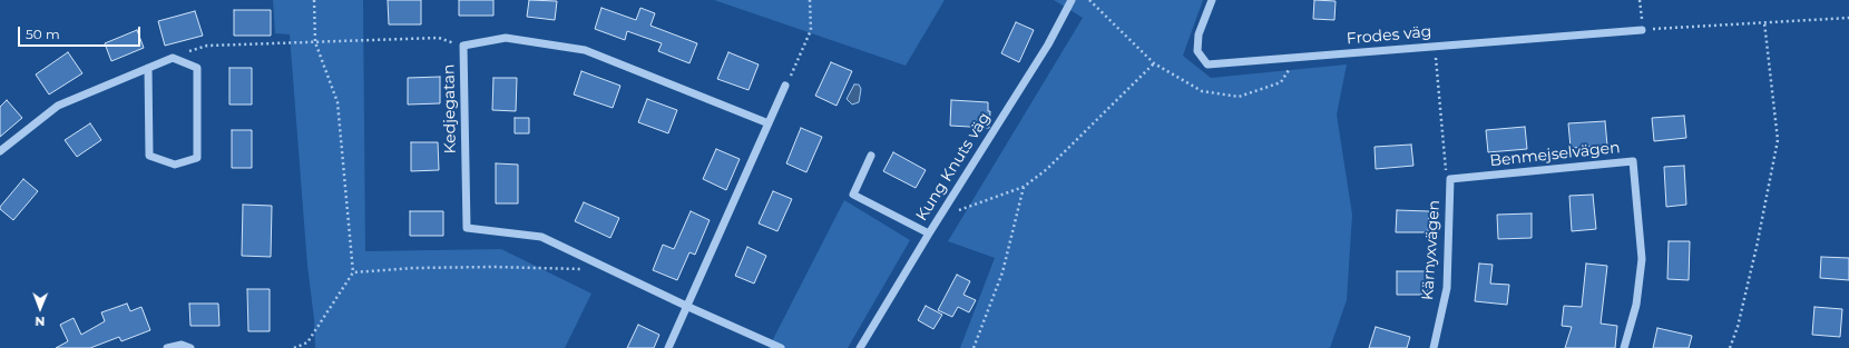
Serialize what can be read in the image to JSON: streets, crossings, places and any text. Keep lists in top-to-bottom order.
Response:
{
  "streets": {
    "street": [
      "Frodes väg",
      "Kedjegatan",
      "Benmejselvägen",
      "Kung Knuts väg",
      "Kärnyxvägen"
    ]
  },
  "crossings": [
    ["Benmejselvägen", "Kärnyxvägen"]
  ],
  "scale_bar": "50 m",
  "north": "bottom"
}
